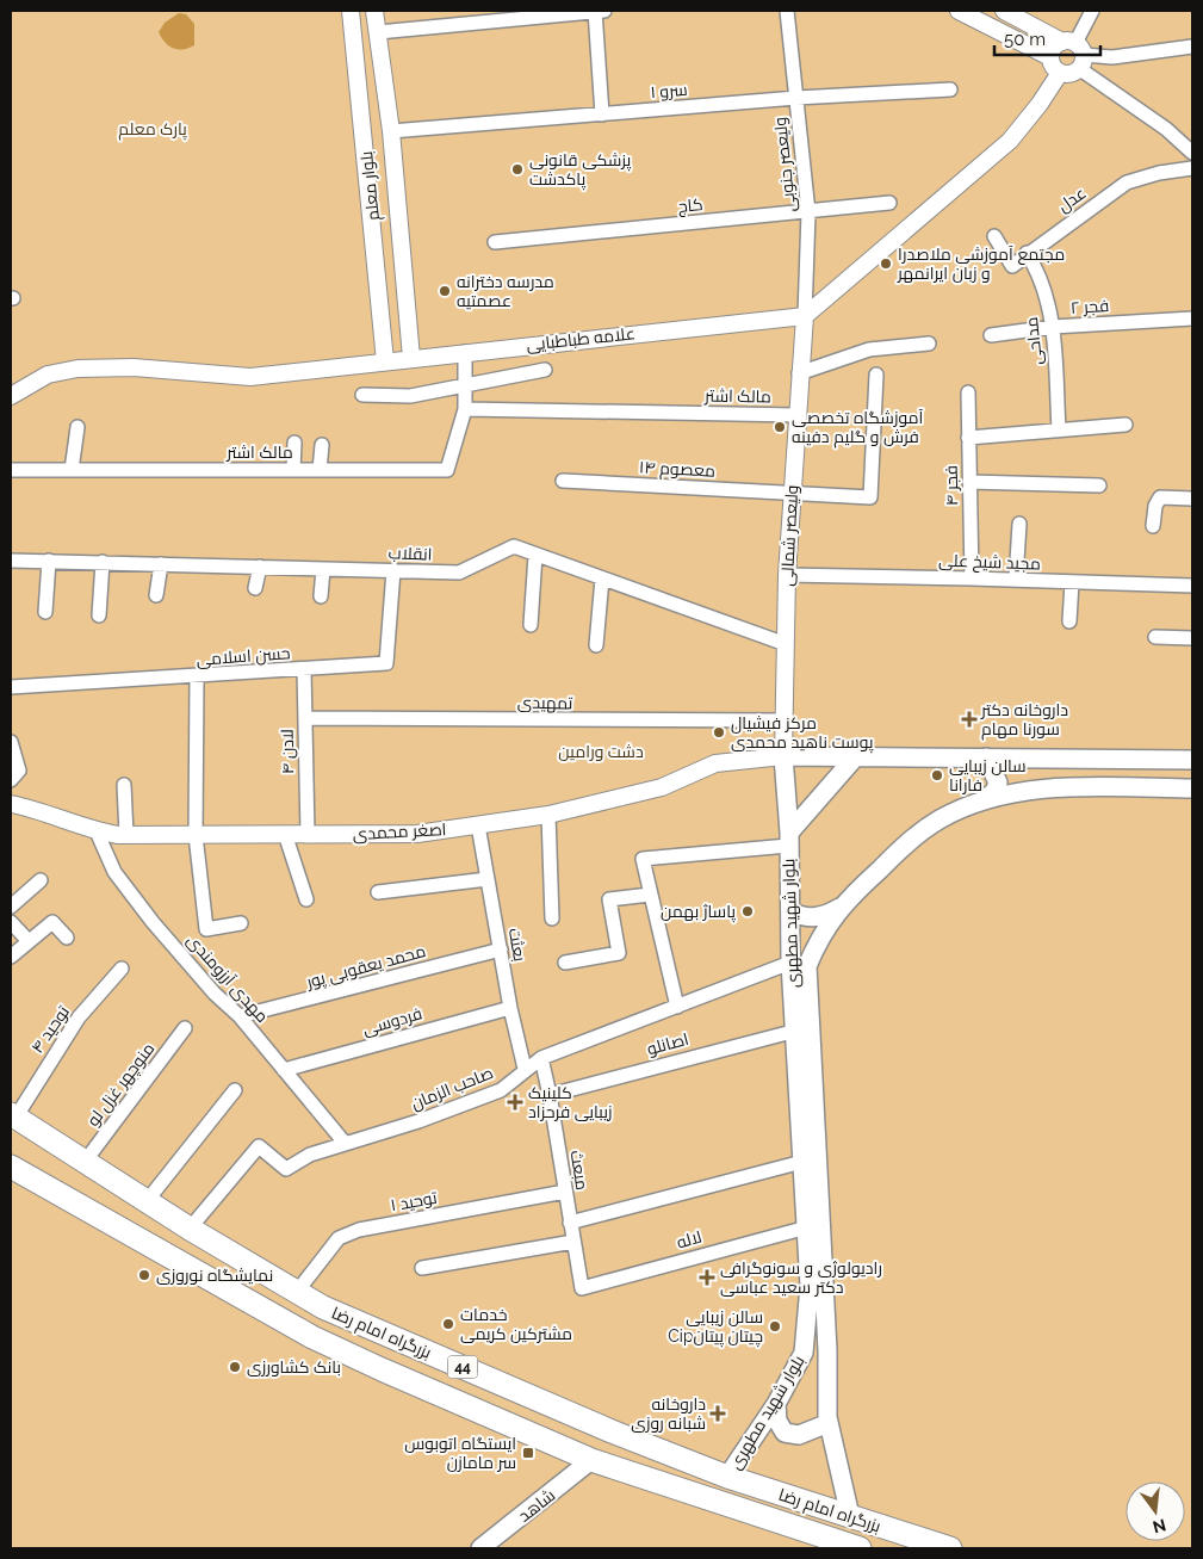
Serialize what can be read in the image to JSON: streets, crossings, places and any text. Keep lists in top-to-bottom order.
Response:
{
  "streets": {
    "highway": ["بزرگراه امام رضا", "44"],
    "main road": ["بلوار شهید مطهری", "شاهد"],
    "street": [
      "سرو ۱",
      "ولیعصر جنوبی",
      "بلوار معلم",
      "عدل",
      "کاج",
      "فجر ۲",
      "علامه طباطبایی",
      "مداحی",
      "مالک اشتر",
      "۱۴ معصوم",
      "فجر ۴",
      "ولیعصر شمالی",
      "انقلاب",
      "مجید شیخ علی",
      "حسن اسلامی",
      "تمهیدی",
      "لادن ۴",
      "اصغر محمدی",
      "بعثت",
      "محمد یعقوبی پور",
      "مهدی آرزومندی",
      "فردوسی",
      "توحید ۴",
      "اصانلو",
      "منوچهر غزل لو",
      "صاحب الزمان",
      "مبعث",
      "توحید ۱",
      "لاله"
    ]
  },
  "crossings": [
    ["سرو ۱", "ولیعصر جنوبی"],
    ["سرو ۱", "بلوار معلم"],
    ["ولیعصر جنوبی", "کاج"],
    ["ولیعصر جنوبی", "علامه طباطبایی"],
    ["ولیعصر جنوبی", "ولیعصر شمالی"],
    ["بلوار معلم", "علامه طباطبایی"],
    ["عدل", "مداحی"],
    ["فجر ۲", "مداحی"],
    ["علامه طباطبایی", "مالک اشتر"],
    ["علامه طباطبایی", "ولیعصر شمالی"],
    ["مالک اشتر", "ولیعصر شمالی"],
    ["۱۴ معصوم", "ولیعصر شمالی"],
    ["فجر ۴", "مجید شیخ علی"],
    ["ولیعصر شمالی", "انقلاب"],
    ["ولیعصر شمالی", "مجید شیخ علی"],
    ["ولیعصر شمالی", "تمهیدی"],
    ["ولیعصر شمالی", "اصغر محمدی"],
    ["ولیعصر شمالی", "بلوار شهید مطهری"],
    ["انقلاب", "حسن اسلامی"],
    ["حسن اسلامی", "لادن ۴"],
    ["تمهیدی", "لادن ۴"],
    ["لادن ۴", "اصغر محمدی"],
    ["اصغر محمدی", "بلوار شهید مطهری"],
    ["اصغر محمدی", "بعثت"],
    ["اصغر محمدی", "مهدی آرزومندی"],
    ["بلوار شهید مطهری", "اصانلو"],
    ["بلوار شهید مطهری", "صاحب الزمان"],
    ["بلوار شهید مطهری", "لاله"],
    ["بلوار شهید مطهری", "بزرگراه امام رضا"],
    ["بعثت", "محمد یعقوبی پور"],
    ["بعثت", "فردوسی"],
    ["بعثت", "صاحب الزمان"],
    ["محمد یعقوبی پور", "مهدی آرزومندی"],
    ["مهدی آرزومندی", "فردوسی"],
    ["مهدی آرزومندی", "صاحب الزمان"],
    ["توحید ۴", "بزرگراه امام رضا"],
    ["اصانلو", "مبعث"],
    ["منوچهر غزل لو", "بزرگراه امام رضا"],
    ["صاحب الزمان", "مبعث"],
    ["صاحب الزمان", "بزرگراه امام رضا"],
    ["مبعث", "توحید ۱"],
    ["مبعث", "لاله"],
    ["توحید ۱", "بزرگراه امام رضا"],
    ["بزرگراه امام رضا", "شاهد"]
  ],
  "parks": ["پارک معلم", "دشت ورامین"],
  "places": {
    "other": [
      "پزشکی قانونی پاکدشت",
      "مجتمع آموزشی ملاصدرا و زبان ایرانمهر",
      "مدرسه دخترانه عصمتیه",
      "آموزشگاه تخصصی فرش و گلیم دفینه",
      "مرکز فیشیال پوست ناهید محمدی",
      "سالن زیبایی فارانا",
      "پاساژ بهمن",
      "نمایشگاه نوروزی",
      "خدمات مشترکین کریمی",
      "سالن زیبایی Cipچیتان پیتان",
      "بانک کشاورزی"
    ],
    "health": [
      "داروخانه دکتر سورنا مهام",
      "کلینیک زیبایی فرحزاد",
      "رادیولوژی و سونوگرافی دکتر سعید عباسی",
      "داروخانه شبانه روزی"
    ],
    "transit": ["ایستگاه اتوبوس سر مامازن"]
  },
  "scale_bar": "50 m",
  "north": "bottom"
}
